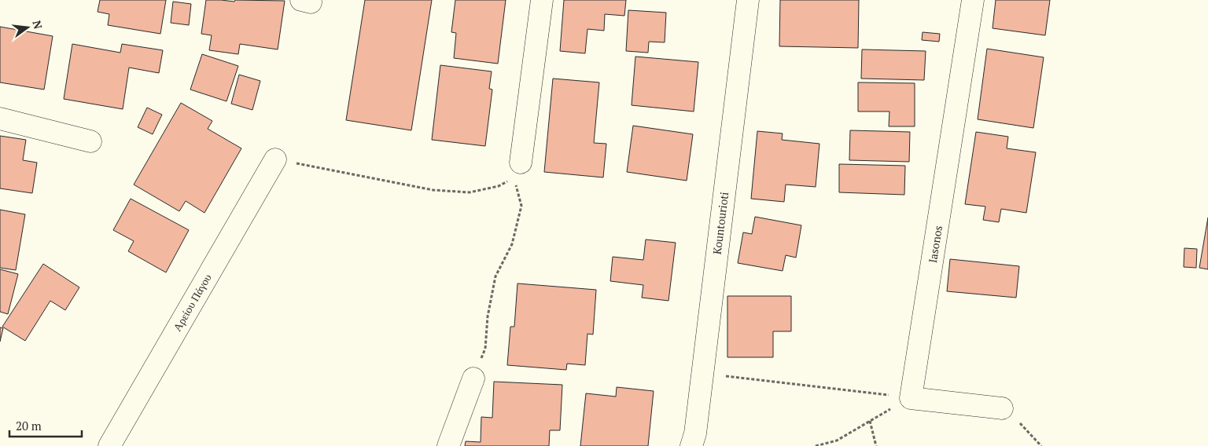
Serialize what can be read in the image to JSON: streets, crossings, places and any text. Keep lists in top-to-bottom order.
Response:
{
  "streets": {
    "street": ["Kountourioti", "Iasonos", "Αρείου Πάγου"]
  },
  "scale_bar": "20 m",
  "north": "right"
}
